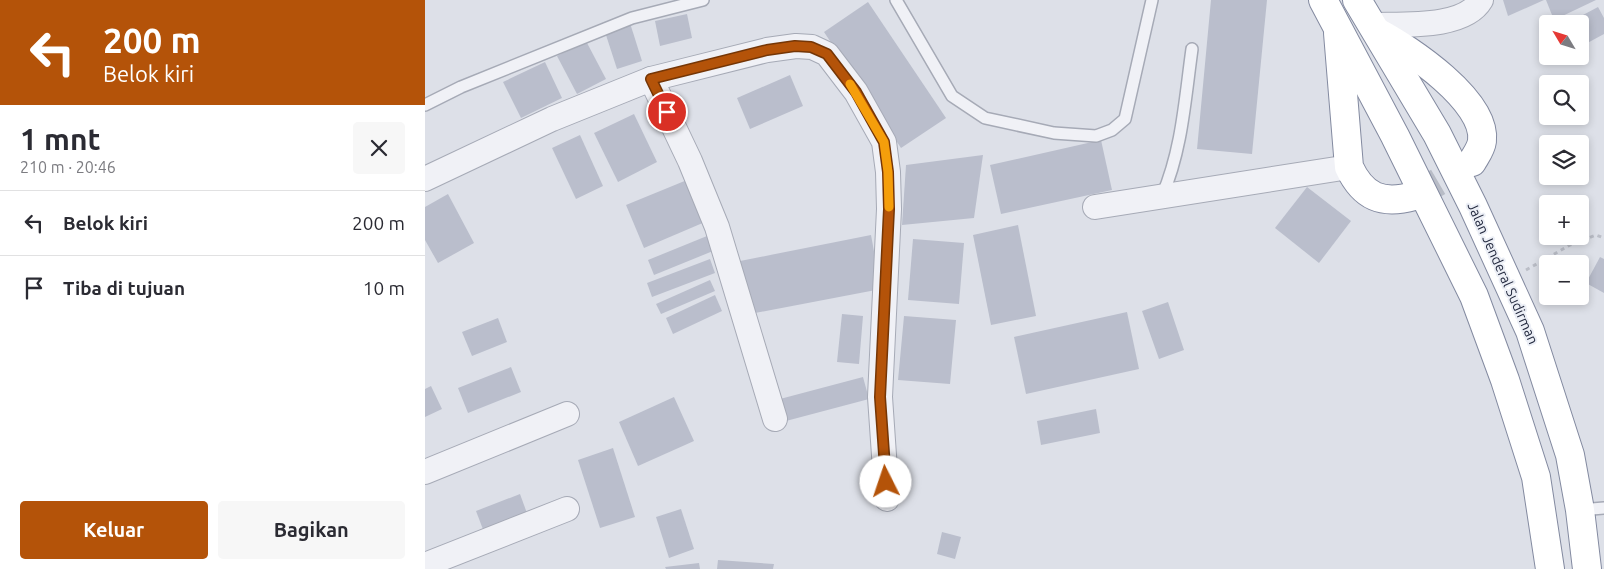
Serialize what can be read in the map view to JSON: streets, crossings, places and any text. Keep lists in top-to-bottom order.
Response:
{
  "streets": {
    "highway": ["Jalan Jenderal Sudirman"]
  },
  "north": "top left",
  "page": {
    "turn": ["200 m", "Belok kiri"],
    "map_buttons": ["+", "−"],
    "heading": ["1 mnt", "210 m · 20:46"],
    "list": [
      {
        "name": "Belok kiri",
        "value": "200 m"
      },
      {
        "name": "Tiba di tujuan",
        "value": "10 m"
      }
    ],
    "buttons": ["Keluar", "Bagikan"]
  }
}
